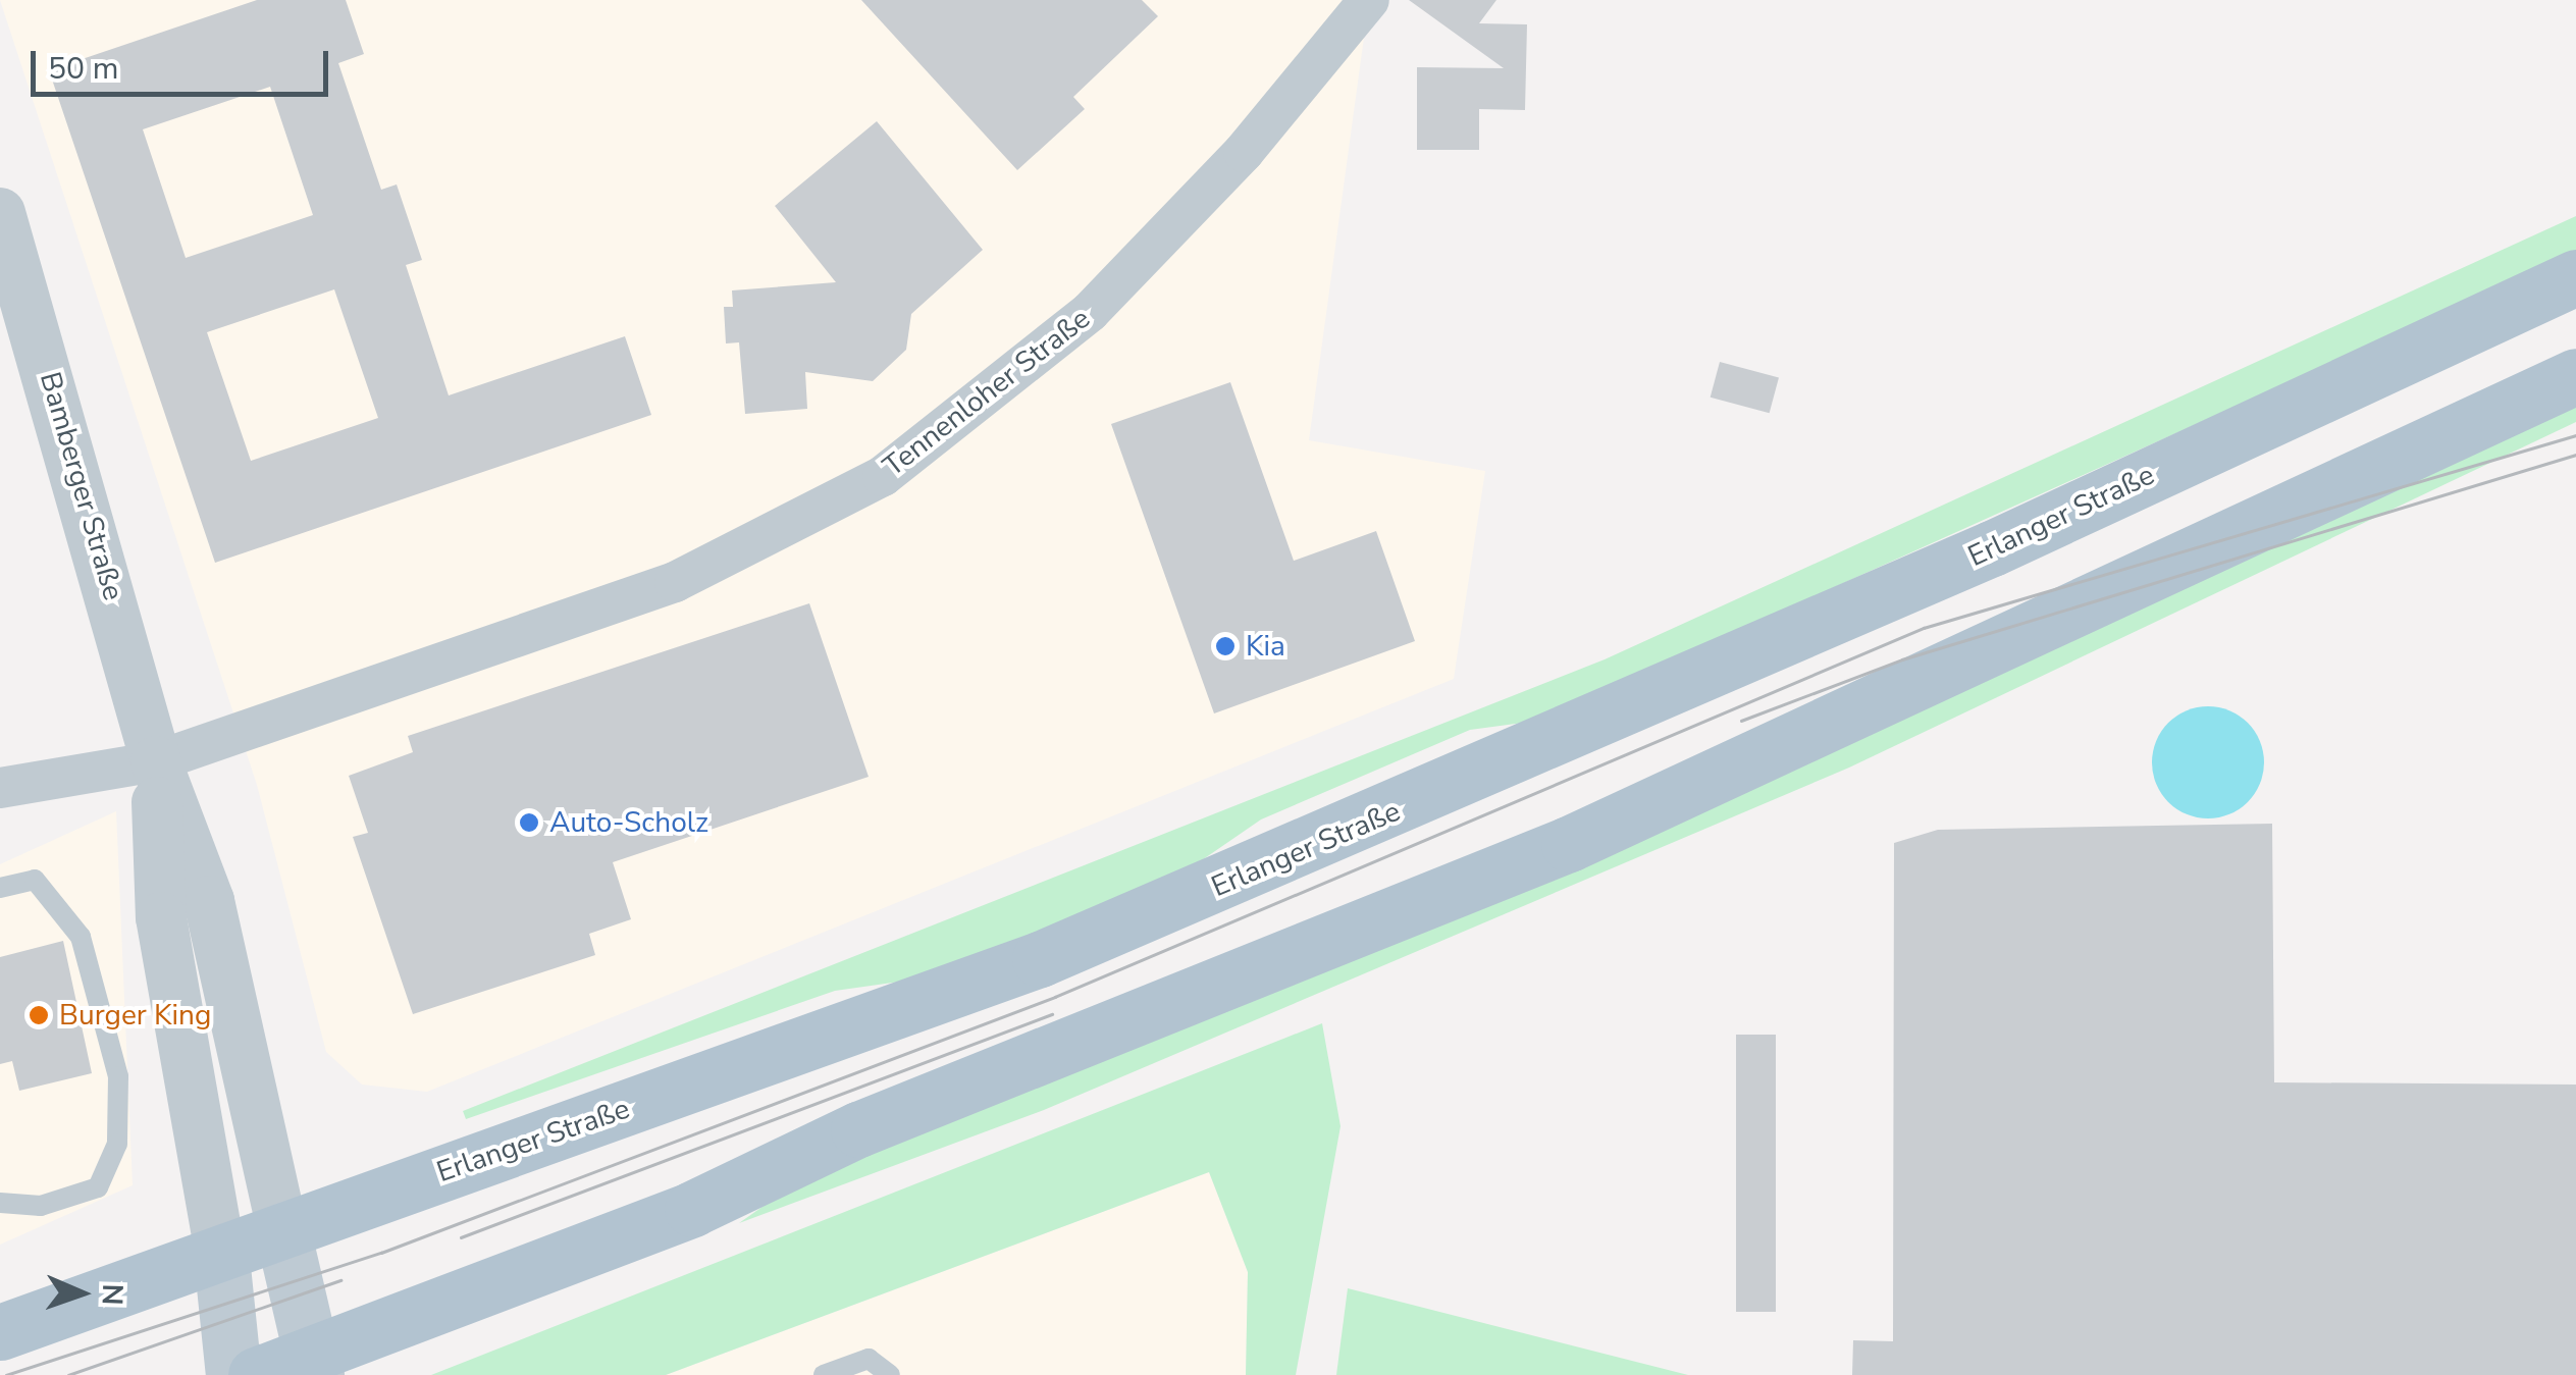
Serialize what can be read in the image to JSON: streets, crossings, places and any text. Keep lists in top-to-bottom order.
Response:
{
  "streets": {
    "main road": ["Erlanger Straße"],
    "street": ["Tennenloher Straße", "Bamberger Straße"]
  },
  "crossings": [
    ["Tennenloher Straße", "Bamberger Straße"],
    ["Bamberger Straße", "Erlanger Straße"]
  ],
  "places": ["Kia", "Auto-Scholz", "Burger King"],
  "scale_bar": "50 m",
  "north": "right"
}
